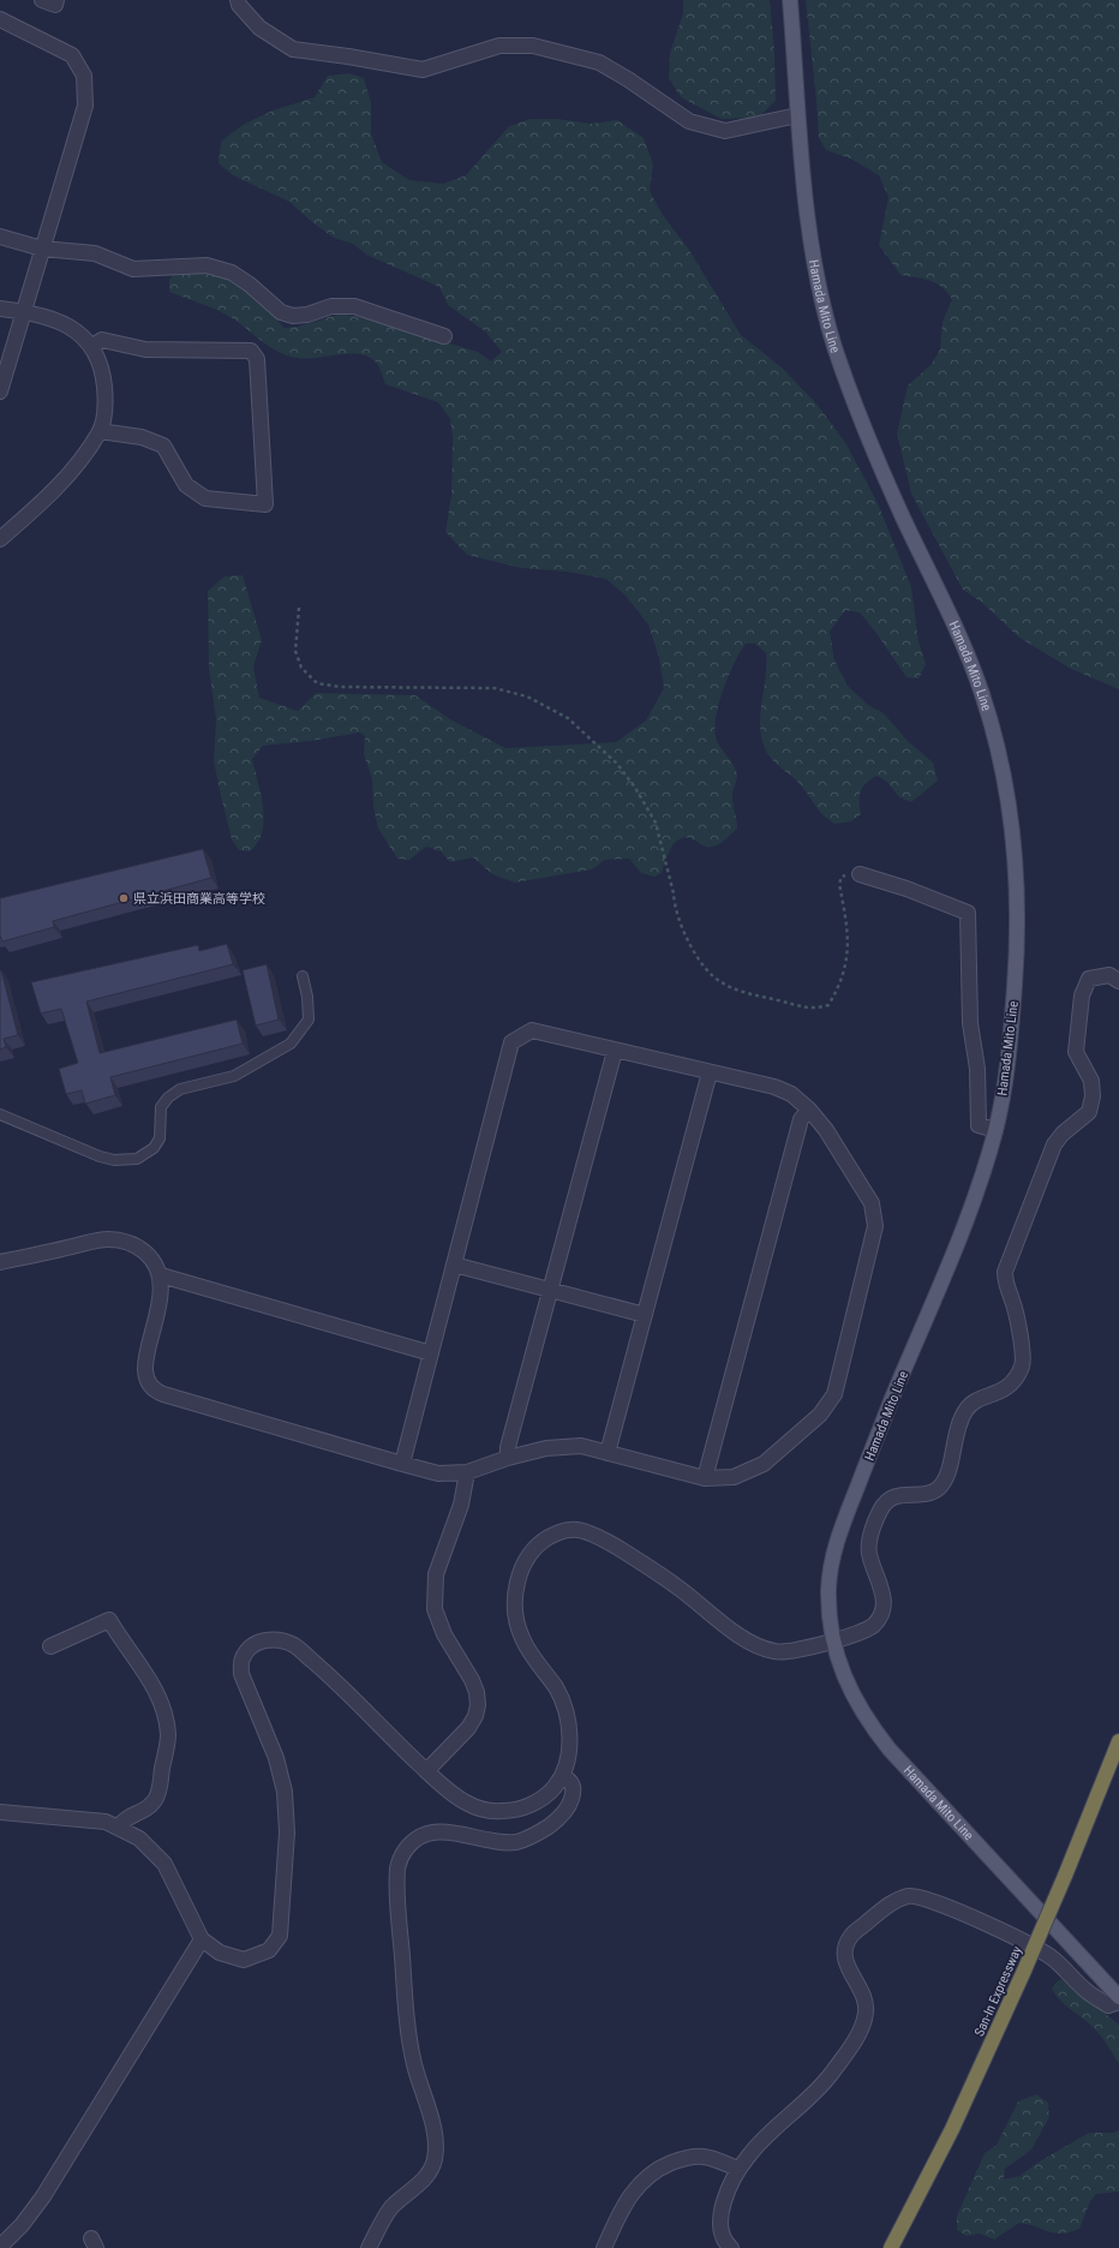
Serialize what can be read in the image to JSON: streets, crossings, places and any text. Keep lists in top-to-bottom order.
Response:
{
  "streets": {
    "highway": ["San-In Expressway"],
    "main road": ["Hamada Mito Line"]
  },
  "places": ["県立浜田商業高等学校"]
}
